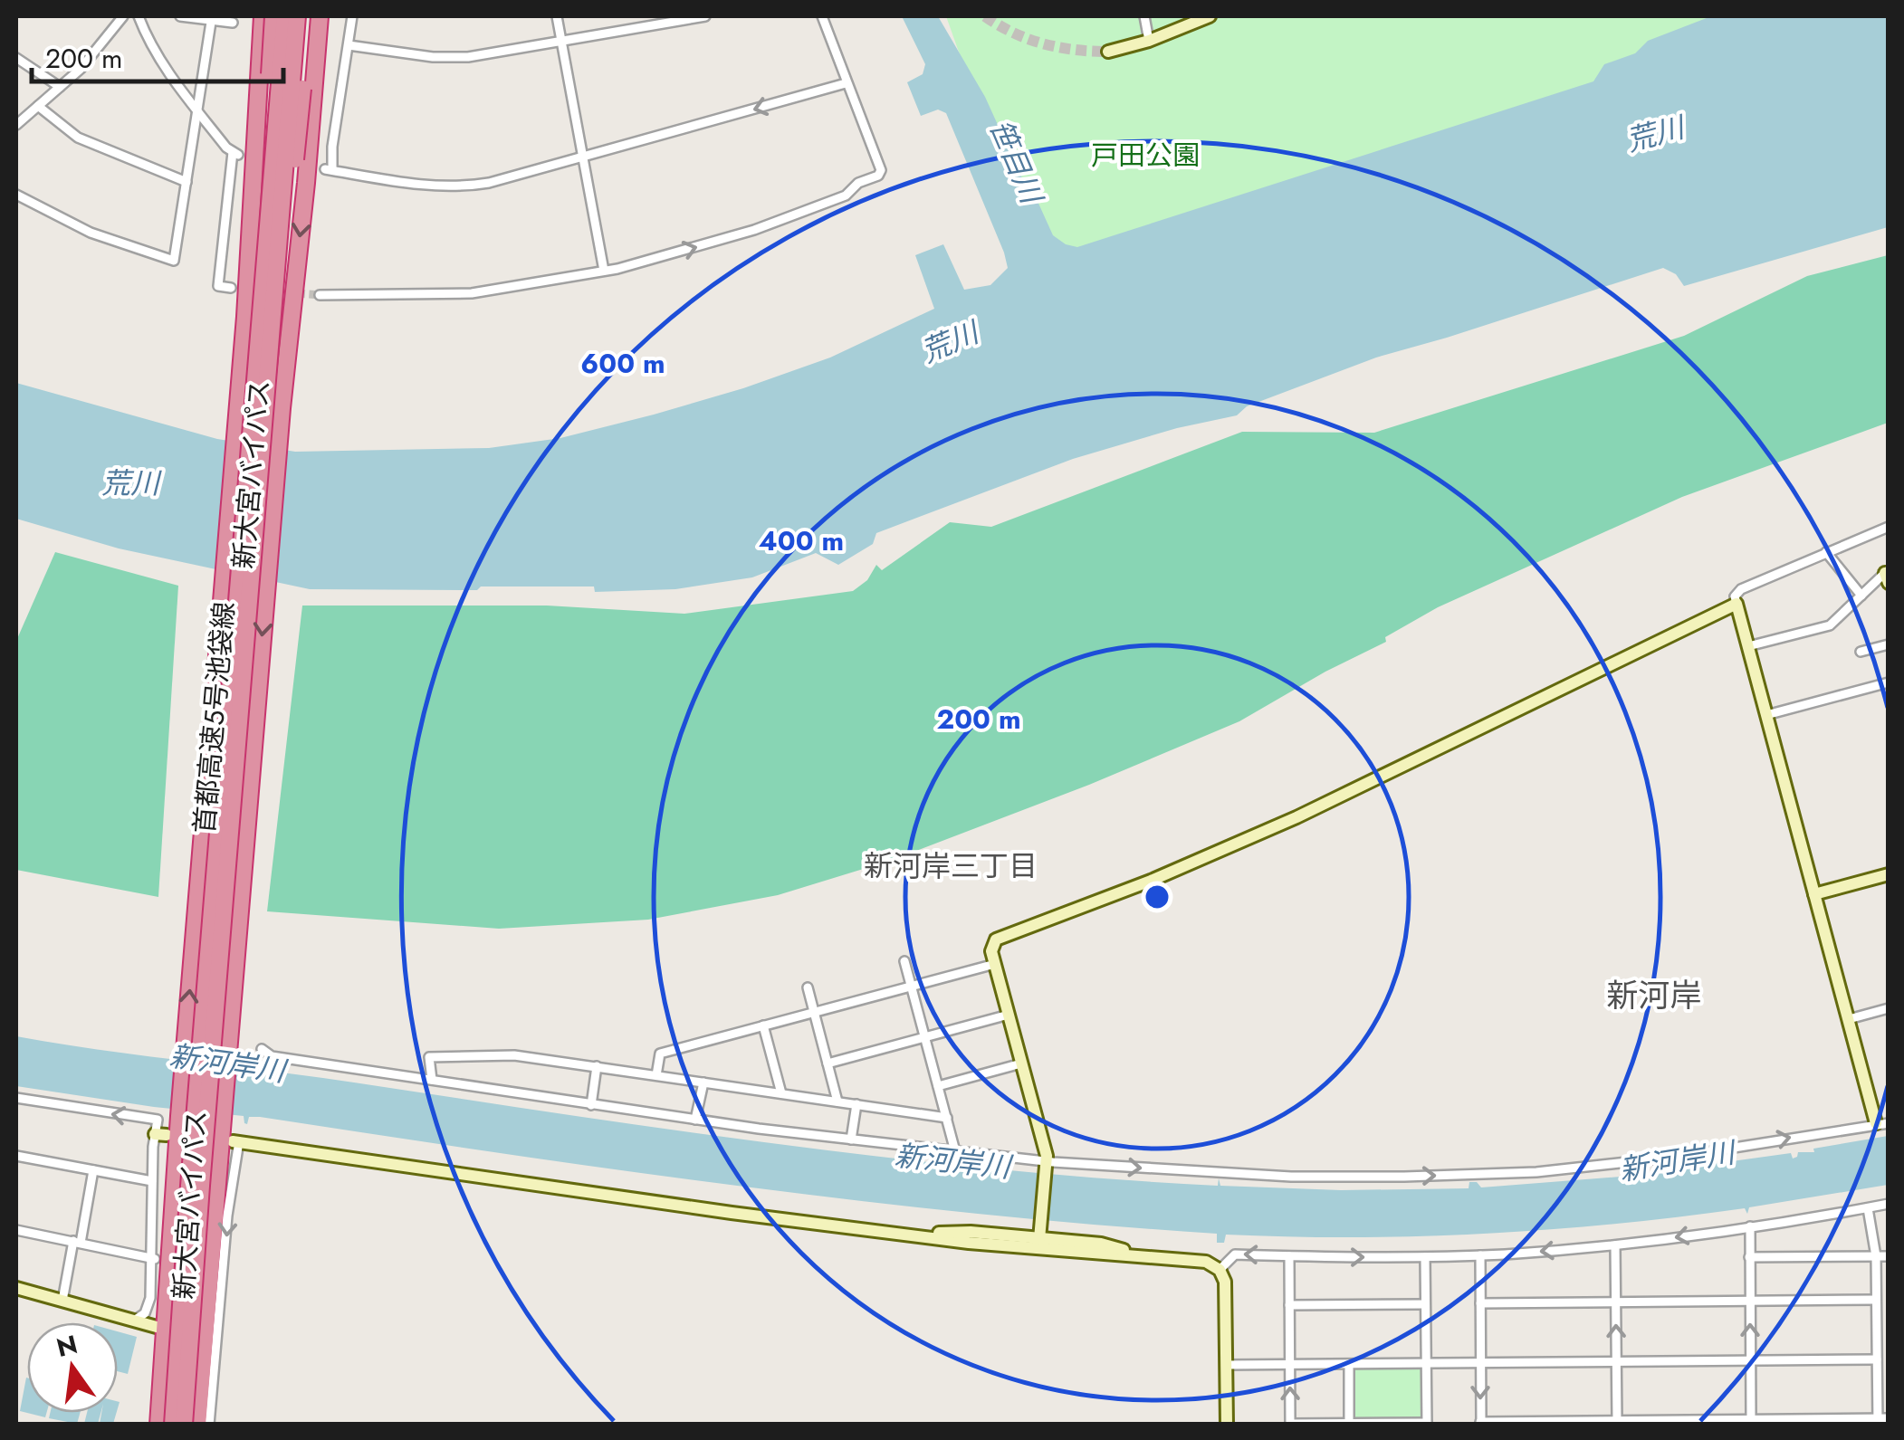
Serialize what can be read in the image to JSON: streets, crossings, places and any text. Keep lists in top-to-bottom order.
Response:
{
  "streets": {
    "highway": ["新大宮バイパス", "首都高速5号池袋線"]
  },
  "districts": ["新河岸三丁目", "新河岸"],
  "water": ["荒川", "笹目川", "新河岸川"],
  "parks": ["戸田公園"],
  "scale_bar": "200 m",
  "north": "top",
  "rings": ["600 m", "400 m", "200 m"]
}
